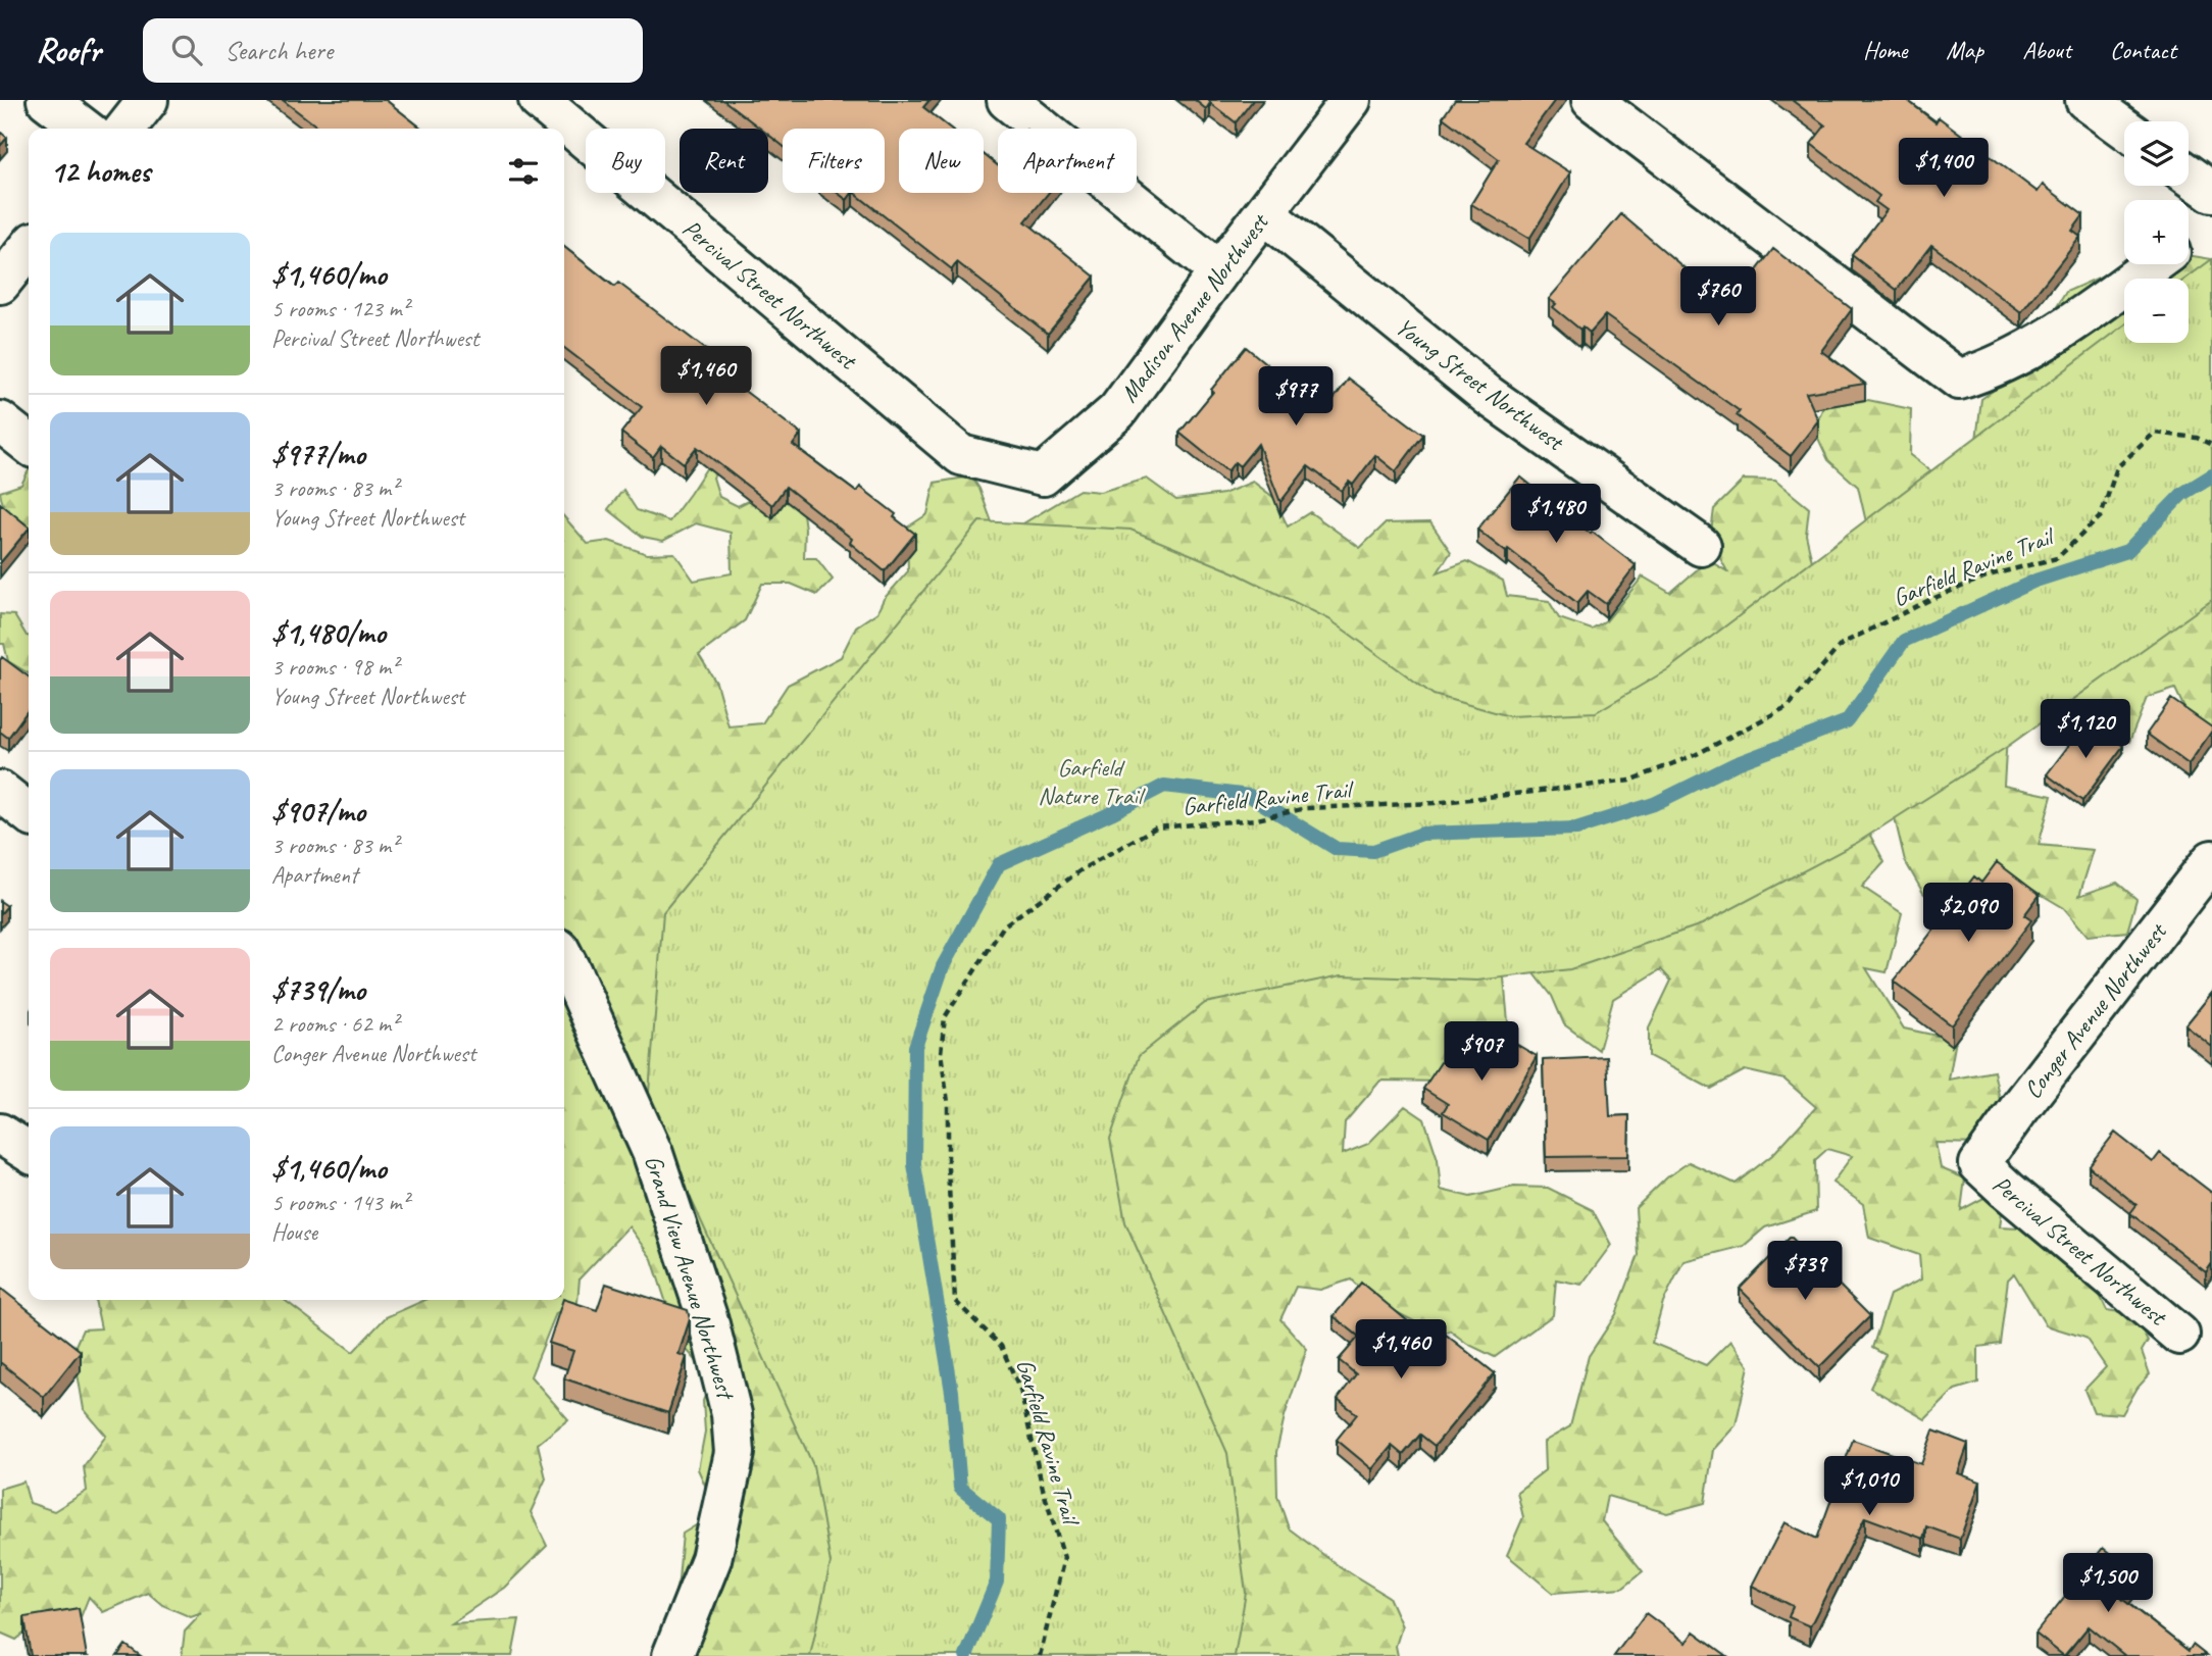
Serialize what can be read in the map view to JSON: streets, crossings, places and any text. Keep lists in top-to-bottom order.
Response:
{
  "streets": {
    "street": [
      "Percival Street Northwest",
      "Madison Avenue Northwest",
      "Young Street Northwest",
      "Conger Avenue Northwest",
      "Grand View Avenue Northwest"
    ],
    "path": ["Garfield Ravine Trail"]
  },
  "crossings": [
    ["Percival Street Northwest", "Madison Avenue Northwest"],
    ["Percival Street Northwest", "Conger Avenue Northwest"],
    ["Madison Avenue Northwest", "Young Street Northwest"]
  ],
  "parks": ["Garfield Nature Trail"],
  "page": {
    "header": "Roofr",
    "search": "Search here",
    "nav": [
      "Home",
      "Map",
      "About",
      "Contact"
    ],
    "map_buttons": ["+", "−"],
    "chip": [
      "Buy",
      "Rent",
      "Filters",
      "New",
      "Apartment"
    ],
    "heading": "12 homes",
    "price": [
      "$1,400",
      "$760",
      "$1,460",
      "$977",
      "$1,480",
      "$1,120",
      "$2,090",
      "$907",
      "$739",
      "$1,460",
      "$1,010",
      "$1,500"
    ],
    "list": [
      {
        "name": "$1,460/mo",
        "note": "5 rooms · 123 m² · Percival Street Northwest"
      },
      {
        "name": "$977/mo",
        "note": "3 rooms · 83 m² · Young Street Northwest"
      },
      {
        "name": "$1,480/mo",
        "note": "3 rooms · 98 m² · Young Street Northwest"
      },
      {
        "name": "$907/mo",
        "note": "3 rooms · 83 m² · Apartment"
      },
      {
        "name": "$739/mo",
        "note": "2 rooms · 62 m² · Conger Avenue Northwest"
      },
      {
        "name": "$1,460/mo",
        "note": "5 rooms · 143 m² · House"
      }
    ]
  }
}
